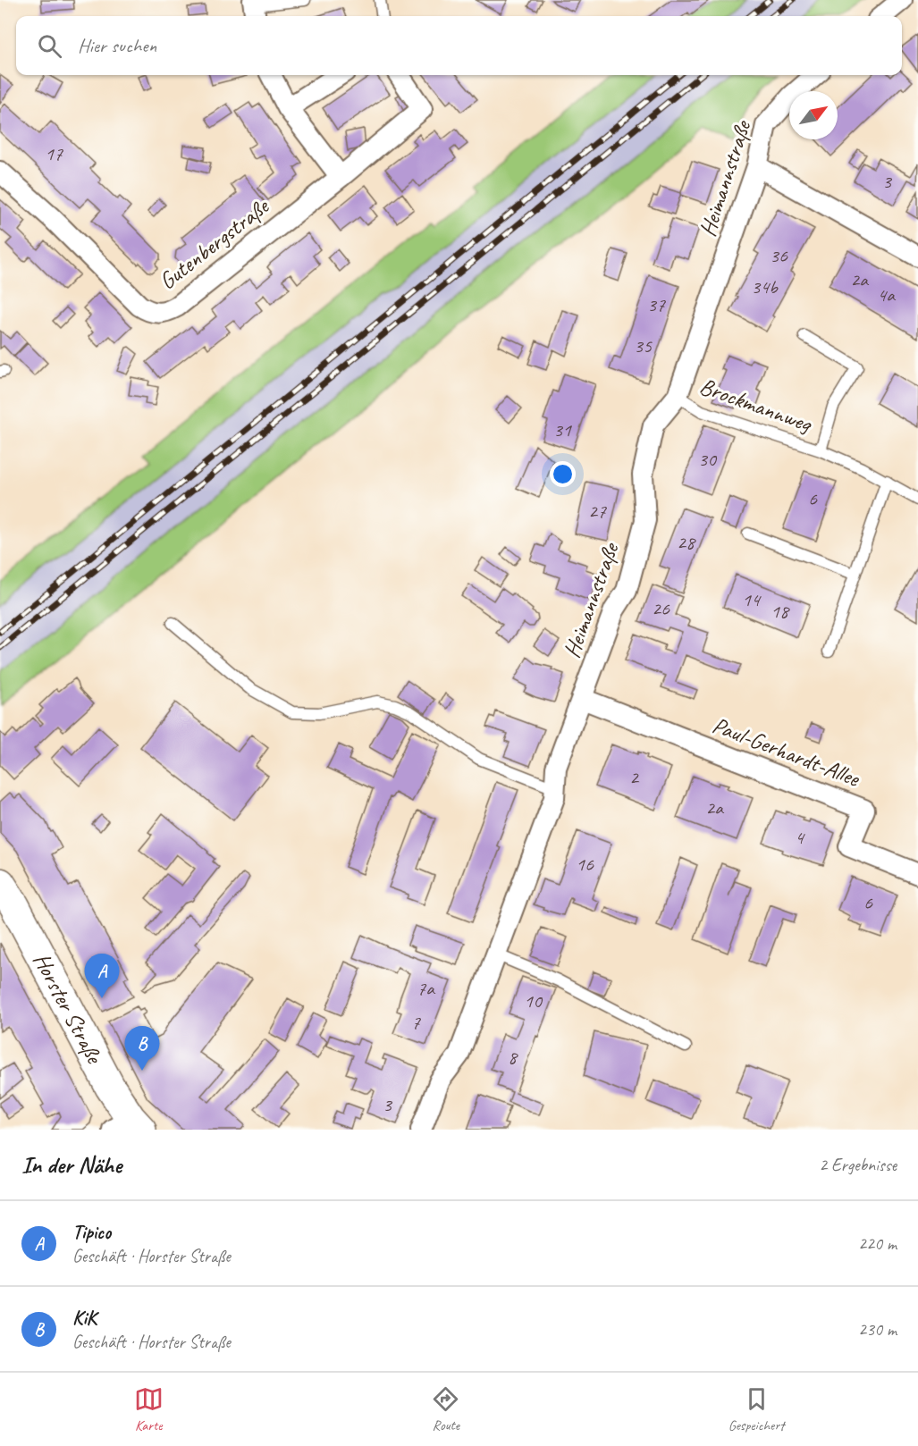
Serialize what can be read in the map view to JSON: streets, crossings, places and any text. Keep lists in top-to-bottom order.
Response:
{
  "streets": {
    "main road": ["Horster Straße"],
    "street": ["Heimannstraße", "Gutenbergstraße", "Paul-Gerhardt-Allee"],
    "lane": ["Brockmannweg"]
  },
  "crossings": [
    ["Heimannstraße", "Brockmannweg"],
    ["Heimannstraße", "Paul-Gerhardt-Allee"]
  ],
  "house_numbers": [
    "17",
    "3",
    "36",
    "2a",
    "34b",
    "4a",
    "37",
    "35",
    "31",
    "30",
    "6",
    "27",
    "28",
    "14",
    "26",
    "18",
    "2",
    "2a",
    "4",
    "16",
    "6",
    "7a",
    "10",
    "7",
    "8",
    "3"
  ],
  "north": "top right",
  "page": {
    "search": "Hier suchen",
    "pins": ["A", "B"],
    "heading": ["In der Nähe", "2 Ergebnisse"],
    "list": [
      {
        "mark": "A",
        "name": "Tipico",
        "note": "Geschäft · Horster Straße",
        "value": "220 m"
      },
      {
        "mark": "B",
        "name": "KiK",
        "note": "Geschäft · Horster Straße",
        "value": "230 m"
      }
    ],
    "nav": ["Karte", "Route", "Gespeichert"]
  }
}
